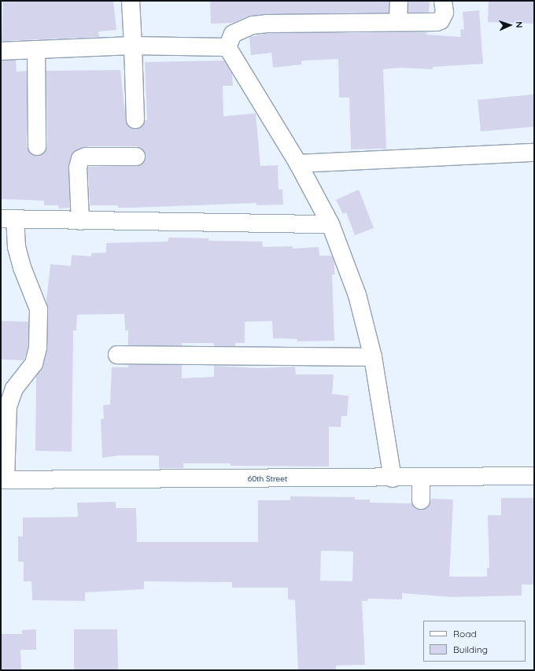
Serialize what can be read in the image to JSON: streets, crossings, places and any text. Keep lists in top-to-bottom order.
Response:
{
  "streets": {
    "street": ["60th Street"]
  },
  "legend": ["Road", "Building"],
  "north": "right"
}
